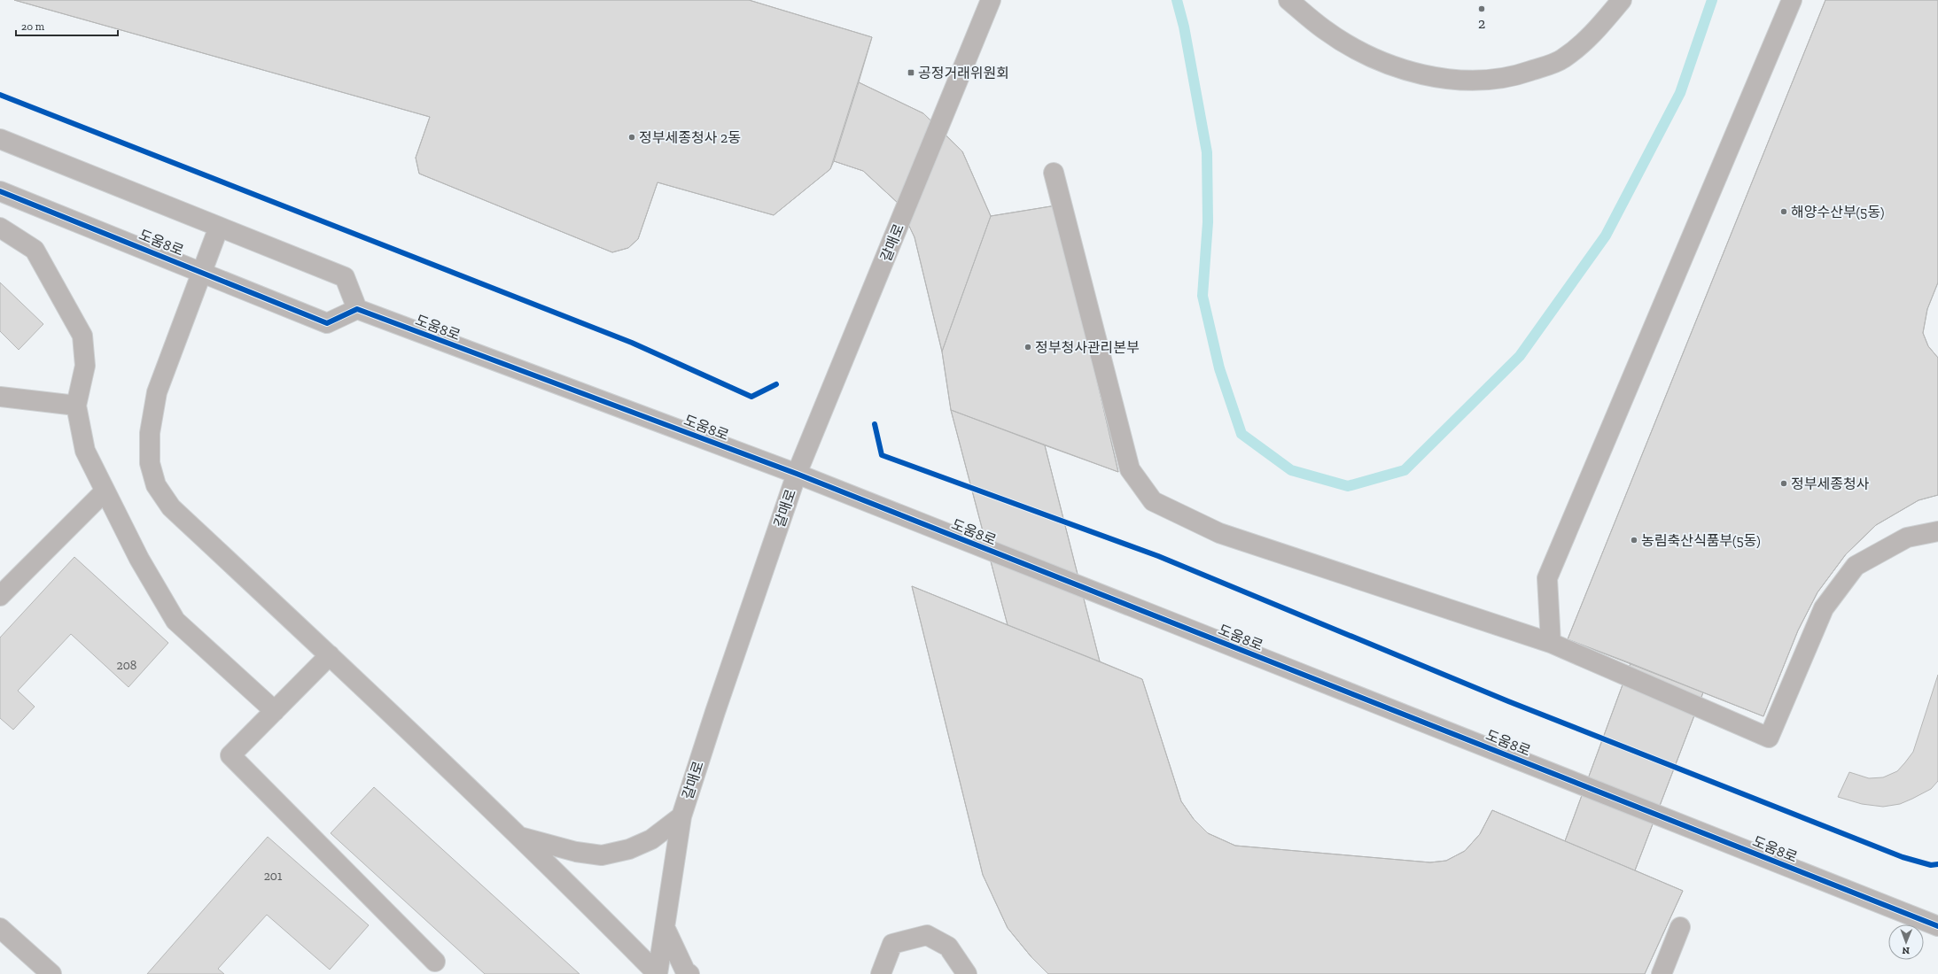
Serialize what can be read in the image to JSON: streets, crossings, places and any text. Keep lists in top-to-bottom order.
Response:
{
  "streets": {
    "street": ["도움8로", "갈매로"]
  },
  "crossings": [
    ["도움8로", "갈매로"]
  ],
  "places": {
    "other": [
      "2",
      "정부세종청사 2동",
      "해양수산부(5동)",
      "정부청사관리본부",
      "정부세종청사",
      "농림축산식품부(5동)"
    ],
    "transit": ["공정거래위원회"]
  },
  "house_numbers": ["208", "201"],
  "scale_bar": "20 m",
  "north": "bottom"
}
